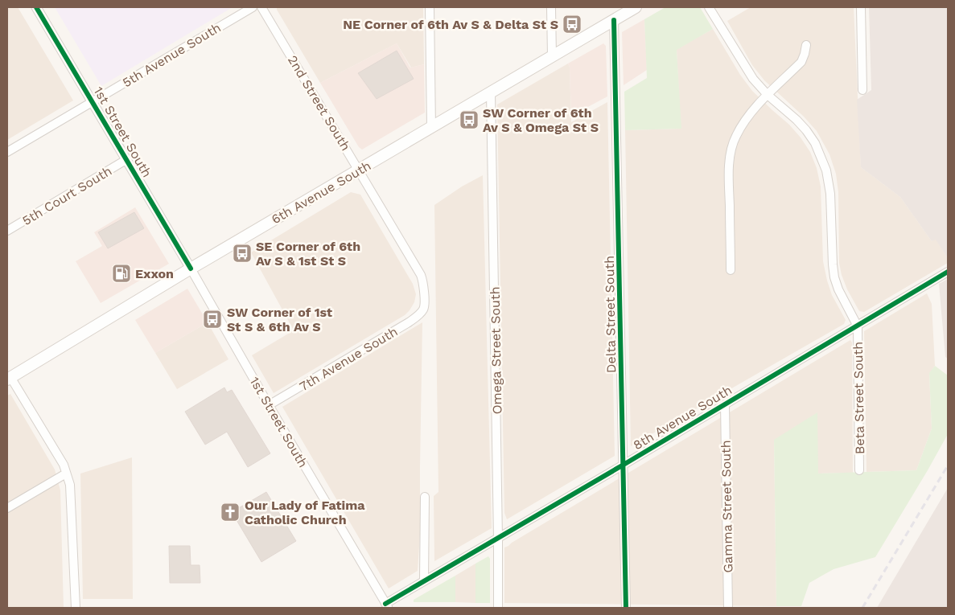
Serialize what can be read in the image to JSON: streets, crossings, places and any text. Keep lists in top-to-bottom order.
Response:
{
  "streets": {
    "main road": ["6th Avenue South"],
    "street": [
      "5th Avenue South",
      "2nd Street South",
      "1st Street South",
      "5th Court South",
      "Delta Street South",
      "Omega Street South",
      "7th Avenue South",
      "Beta Street South",
      "8th Avenue South",
      "Gamma Street South"
    ]
  },
  "crossings": [
    ["5th Avenue South", "1st Street South"],
    ["2nd Street South", "6th Avenue South"],
    ["2nd Street South", "7th Avenue South"],
    ["1st Street South", "6th Avenue South"],
    ["1st Street South", "5th Court South"],
    ["1st Street South", "7th Avenue South"],
    ["1st Street South", "8th Avenue South"],
    ["6th Avenue South", "Delta Street South"],
    ["6th Avenue South", "Omega Street South"],
    ["Delta Street South", "8th Avenue South"],
    ["Omega Street South", "8th Avenue South"],
    ["Beta Street South", "8th Avenue South"],
    ["8th Avenue South", "Gamma Street South"]
  ],
  "places": {
    "bus stop": [
      "NE Corner of 6th Av S & Delta St S",
      "SW Corner of 6th Av S & Omega St S",
      "SE Corner of 6th Av S & 1st St S",
      "SW Corner of 1st St S & 6th Av S"
    ],
    "fuel station": ["Exxon"],
    "church": ["Our Lady of Fatima Catholic Church"]
  }
}
